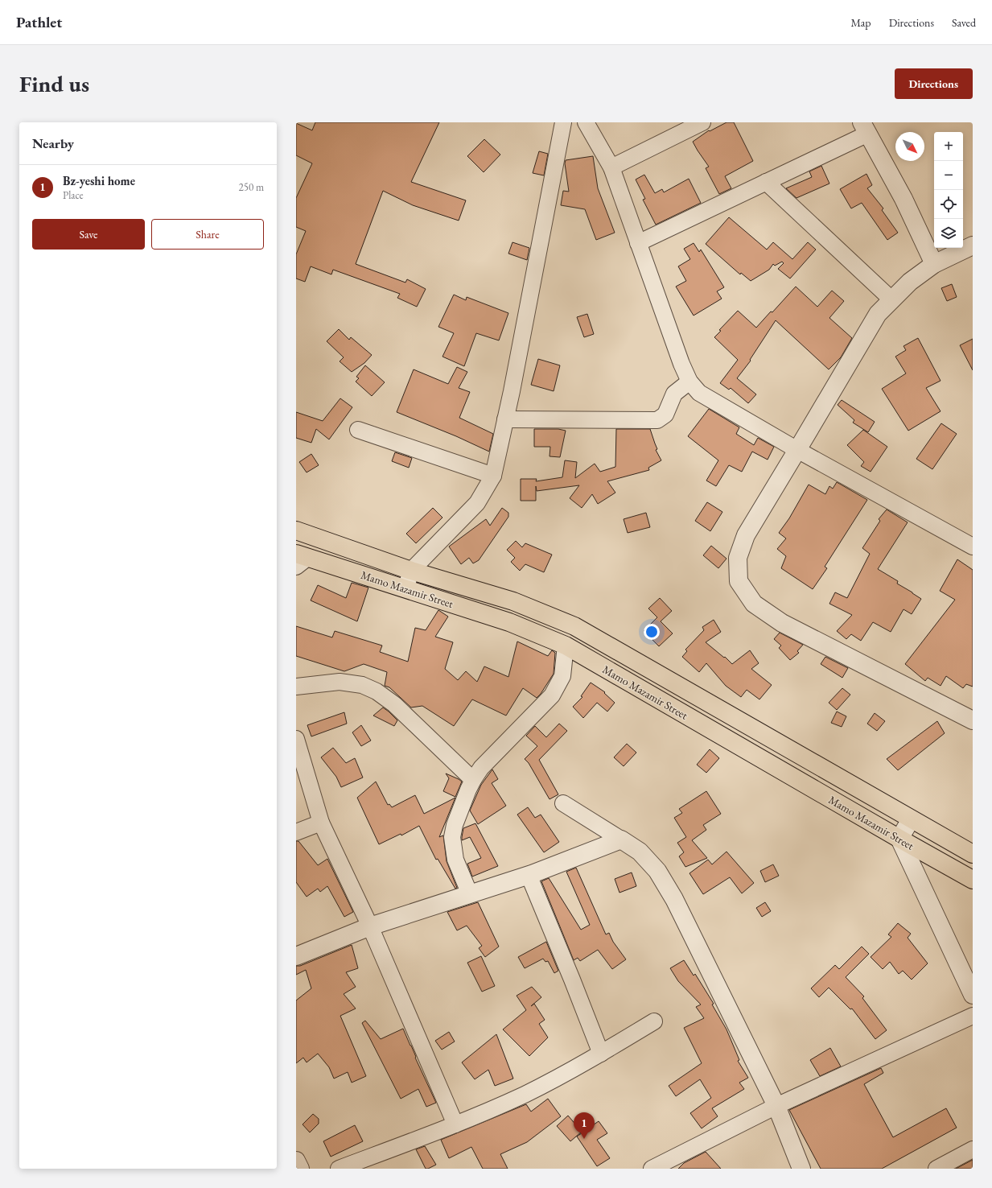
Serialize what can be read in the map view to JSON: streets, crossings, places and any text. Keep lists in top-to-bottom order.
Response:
{
  "streets": {
    "main road": ["Mamo Mazamir Street"]
  },
  "north": "bottom right",
  "page": {
    "header": "Pathlet",
    "nav": ["Map", "Directions", "Saved"],
    "buttons": [
      "Directions",
      ["Save", "Share"]
    ],
    "title": "Find us",
    "heading": "Nearby",
    "map_buttons": ["+", "−"],
    "list": [
      {
        "mark": "1",
        "name": "Bz-yeshi home",
        "note": "Place",
        "value": "250 m"
      }
    ],
    "pins": "1"
  }
}
